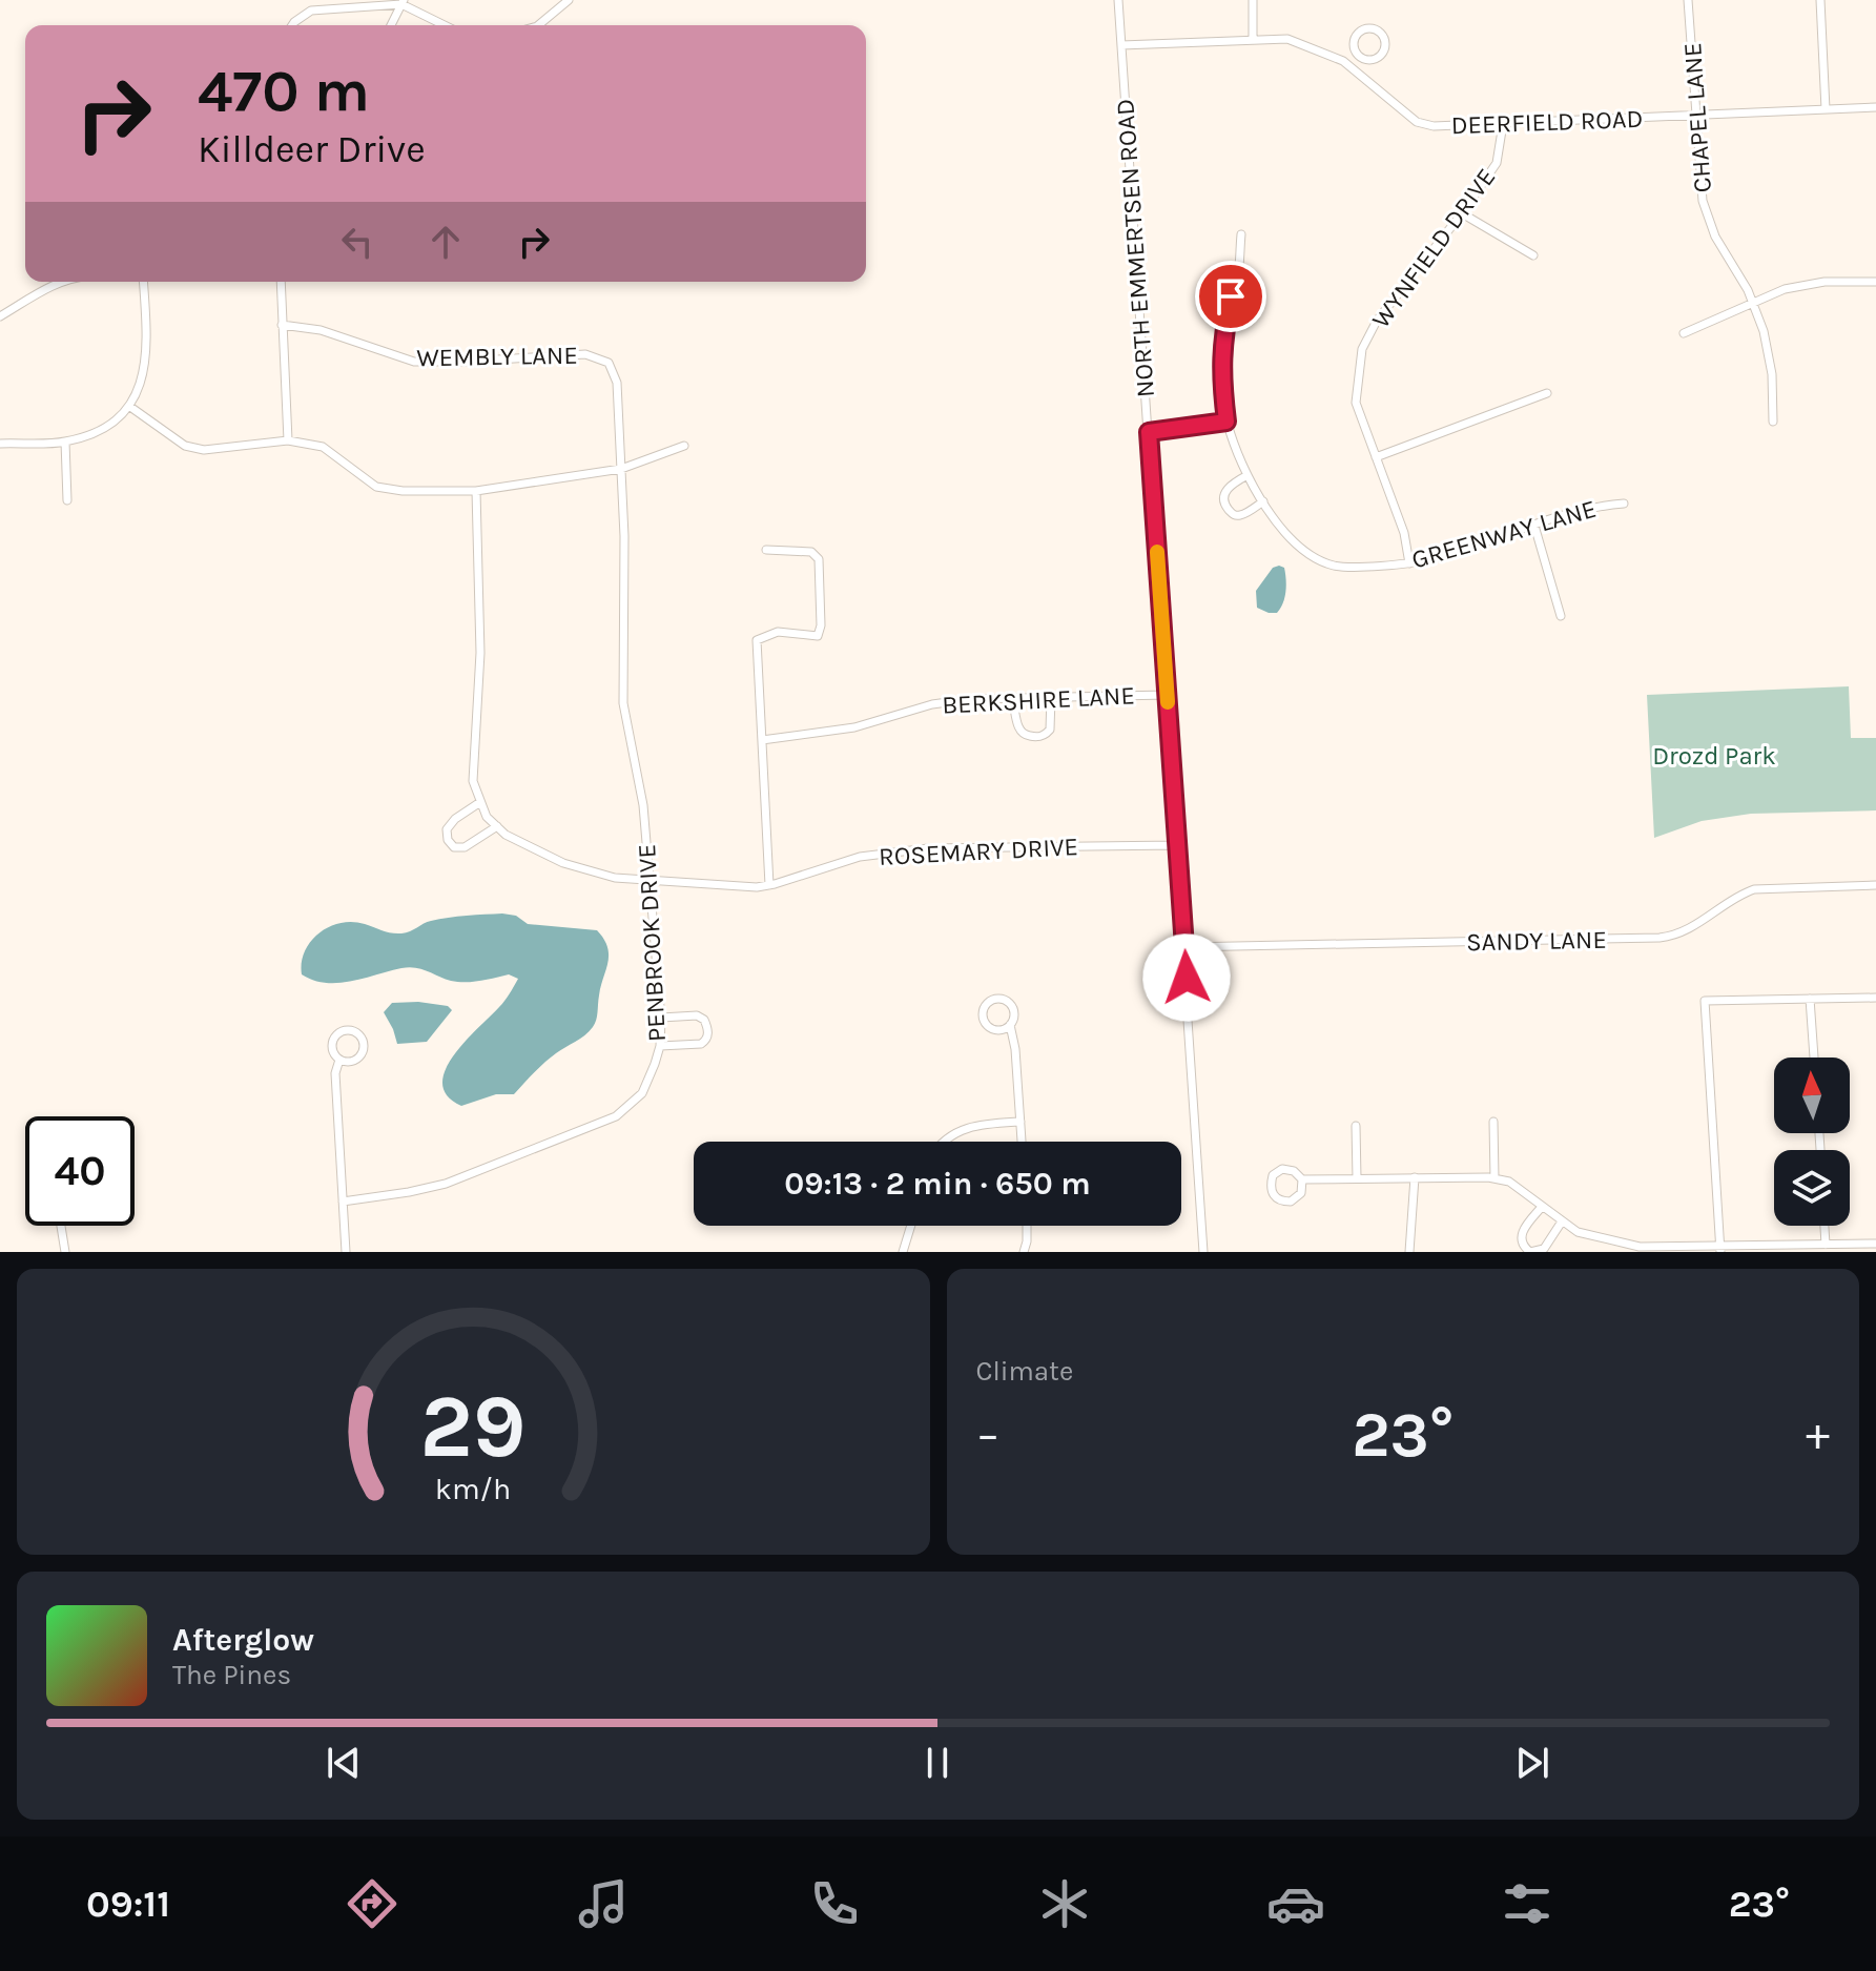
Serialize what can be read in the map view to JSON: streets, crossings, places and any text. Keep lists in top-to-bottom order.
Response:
{
  "streets": {
    "street": [
      "CHAPEL LANE",
      "DEERFIELD ROAD",
      "NORTH EMMERTSEN ROAD",
      "WYNFIELD DRIVE",
      "WEMBLY LANE",
      "GREENWAY LANE",
      "BERKSHIRE LANE",
      "ROSEMARY DRIVE",
      "SANDY LANE",
      "PENBROOK DRIVE"
    ]
  },
  "crossings": [
    ["CHAPEL LANE", "DEERFIELD ROAD"],
    ["DEERFIELD ROAD", "NORTH EMMERTSEN ROAD"],
    ["DEERFIELD ROAD", "WYNFIELD DRIVE"],
    ["NORTH EMMERTSEN ROAD", "BERKSHIRE LANE"],
    ["NORTH EMMERTSEN ROAD", "ROSEMARY DRIVE"],
    ["NORTH EMMERTSEN ROAD", "SANDY LANE"],
    ["WYNFIELD DRIVE", "GREENWAY LANE"],
    ["WEMBLY LANE", "PENBROOK DRIVE"],
    ["ROSEMARY DRIVE", "PENBROOK DRIVE"]
  ],
  "parks": ["Drozd Park"],
  "north": "top",
  "page": {
    "turn": ["470 m", "Killdeer Drive"],
    "limit": "40",
    "trip": "09:13 · 2 min · 650 m",
    "tile": "Climate",
    "heat": ["−", "23°", "+"],
    "song": ["Afterglow", "The Pines"],
    "tabs": ["09:11", "23°"],
    "gauge": ["29", "km/h"]
  }
}
